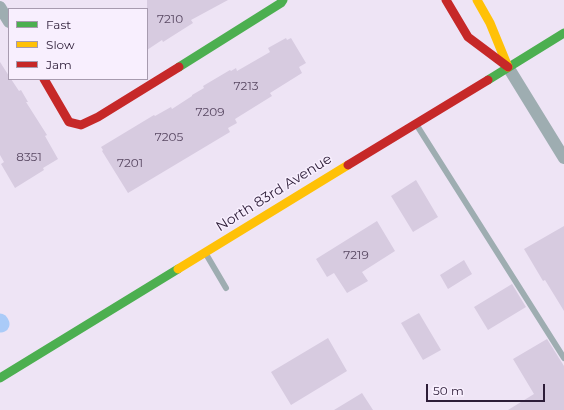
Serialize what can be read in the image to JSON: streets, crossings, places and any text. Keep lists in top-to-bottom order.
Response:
{
  "streets": {
    "main road": ["North 83rd Avenue"]
  },
  "house_numbers": [
    "7210",
    "7213",
    "7209",
    "7205",
    "8351",
    "7201",
    "7219"
  ],
  "legend": ["Fast", "Slow", "Jam"],
  "scale_bar": "50 m"
}
